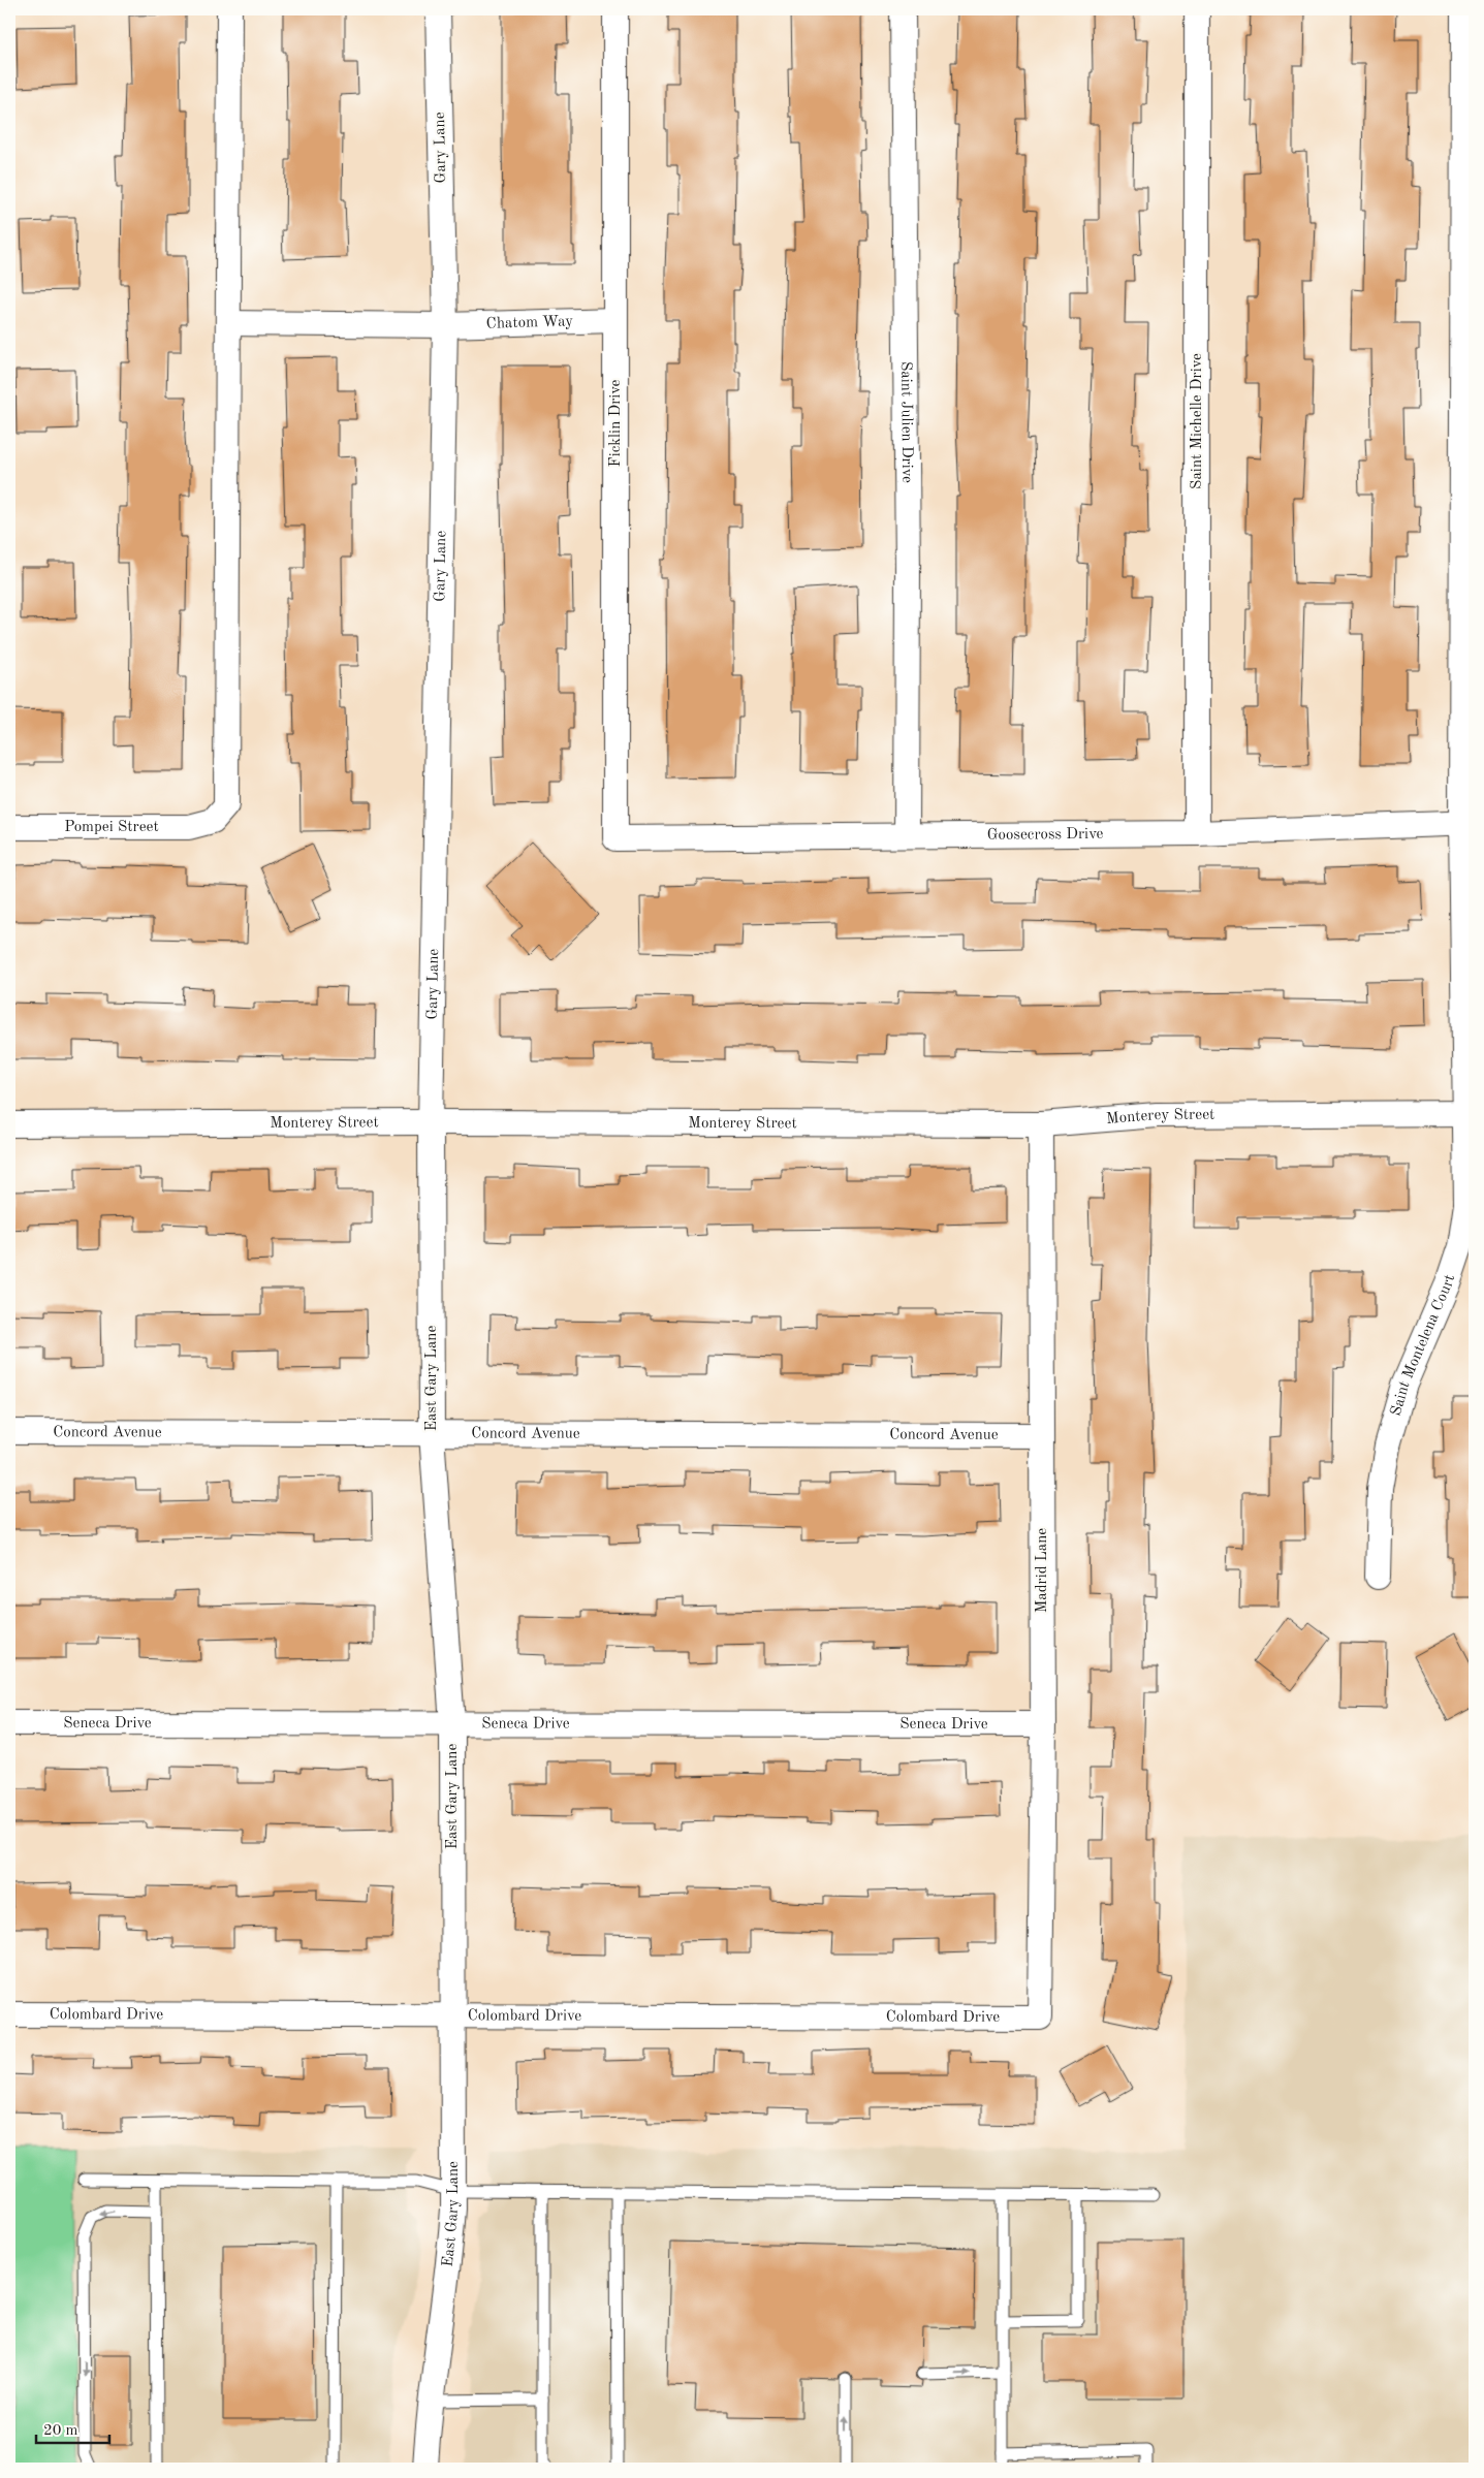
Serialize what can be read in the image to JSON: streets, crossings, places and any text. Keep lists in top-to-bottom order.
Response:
{
  "streets": {
    "street": [
      "Gary Lane",
      "Chatom Way",
      "Saint Michelle Drive",
      "Saint Julien Drive",
      "Ficklin Drive",
      "Pompei Street",
      "Goosecross Drive",
      "Monterey Street",
      "Saint Montelena Court",
      "East Gary Lane",
      "Concord Avenue",
      "Madrid Lane",
      "Seneca Drive",
      "Colombard Drive"
    ]
  },
  "crossings": [
    ["Gary Lane", "Chatom Way"],
    ["Gary Lane", "Monterey Street"],
    ["Gary Lane", "East Gary Lane"],
    ["Chatom Way", "Ficklin Drive"],
    ["Chatom Way", "Pompei Street"],
    ["Saint Michelle Drive", "Goosecross Drive"],
    ["Saint Julien Drive", "Goosecross Drive"],
    ["Ficklin Drive", "Goosecross Drive"],
    ["Goosecross Drive", "Saint Montelena Court"],
    ["Monterey Street", "Saint Montelena Court"],
    ["Monterey Street", "East Gary Lane"],
    ["Monterey Street", "Madrid Lane"],
    ["East Gary Lane", "Concord Avenue"],
    ["East Gary Lane", "Seneca Drive"],
    ["East Gary Lane", "Colombard Drive"],
    ["Concord Avenue", "Madrid Lane"],
    ["Madrid Lane", "Seneca Drive"],
    ["Madrid Lane", "Colombard Drive"]
  ],
  "scale_bar": "20 m"
}
